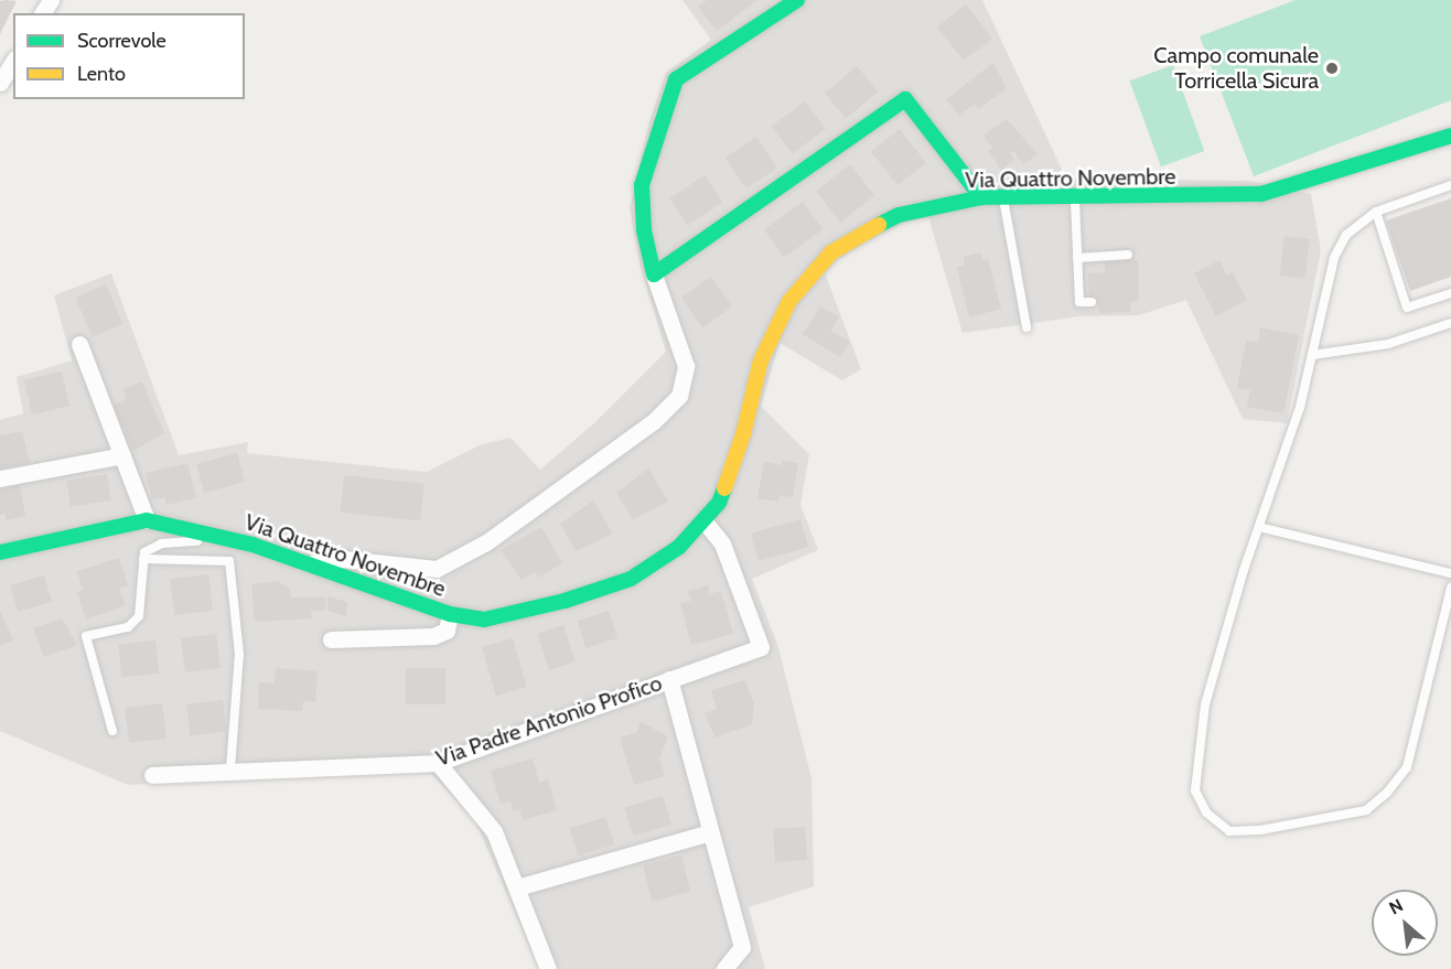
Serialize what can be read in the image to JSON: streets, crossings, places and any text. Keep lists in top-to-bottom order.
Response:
{
  "streets": {
    "main road": ["Via Quattro Novembre"],
    "street": ["Via Padre Antonio Profico"]
  },
  "crossings": [
    ["Via Quattro Novembre", "Via Padre Antonio Profico"]
  ],
  "places": ["Campo comunale Torricella Sicura"],
  "legend": ["Scorrevole", "Lento"],
  "north": "top left"
}
